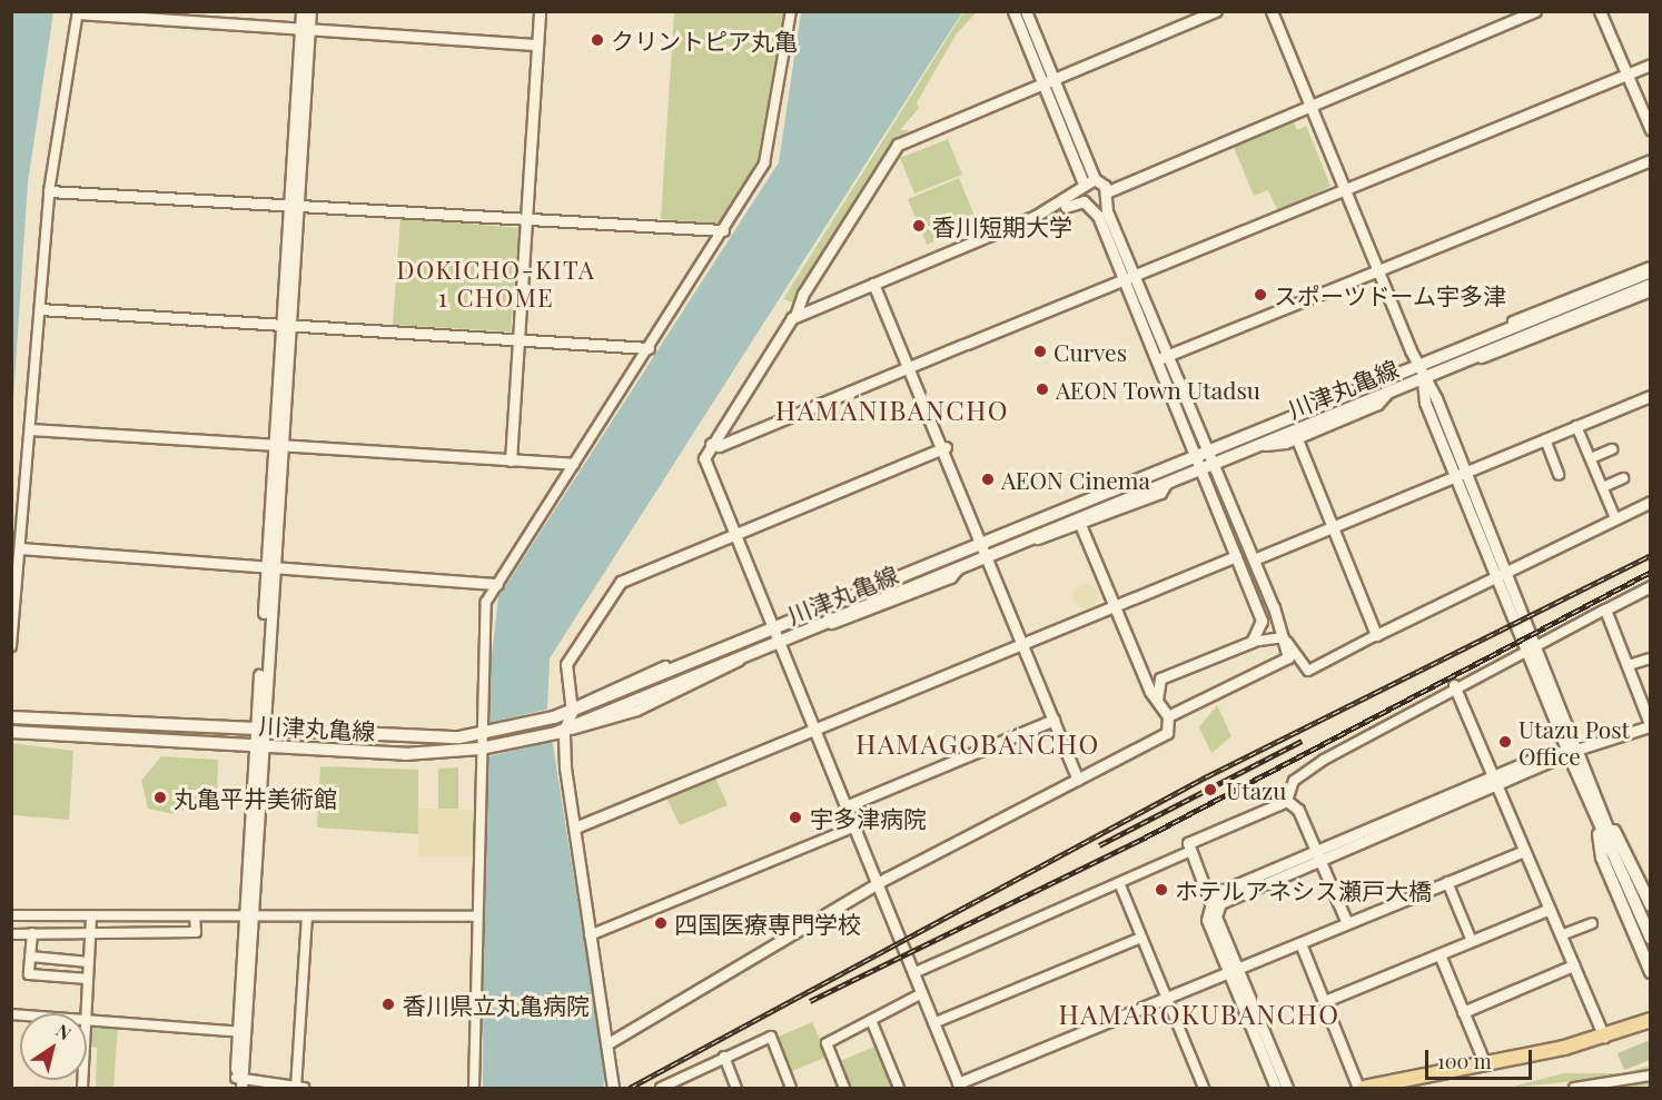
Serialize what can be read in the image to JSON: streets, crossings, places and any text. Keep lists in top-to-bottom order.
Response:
{
  "streets": {
    "main road": ["川津丸亀線"]
  },
  "districts": [
    "DOKICHO-KITA 1 CHOME",
    "HAMANIBANCHO",
    "HAMAGOBANCHO",
    "HAMAROKUBANCHO"
  ],
  "places": [
    "クリントピア丸亀",
    "香川短期大学",
    "スポーツドーム宇多津",
    "Curves",
    "AEON Town Utadsu",
    "AEON Cinema",
    "Utazu Post Office",
    "Utazu",
    "丸亀平井美術館",
    "宇多津病院",
    "ホテルアネシス瀬戸大橋",
    "四国医療専門学校",
    "香川県立丸亀病院"
  ],
  "scale_bar": "100 m",
  "north": "top right"
}
